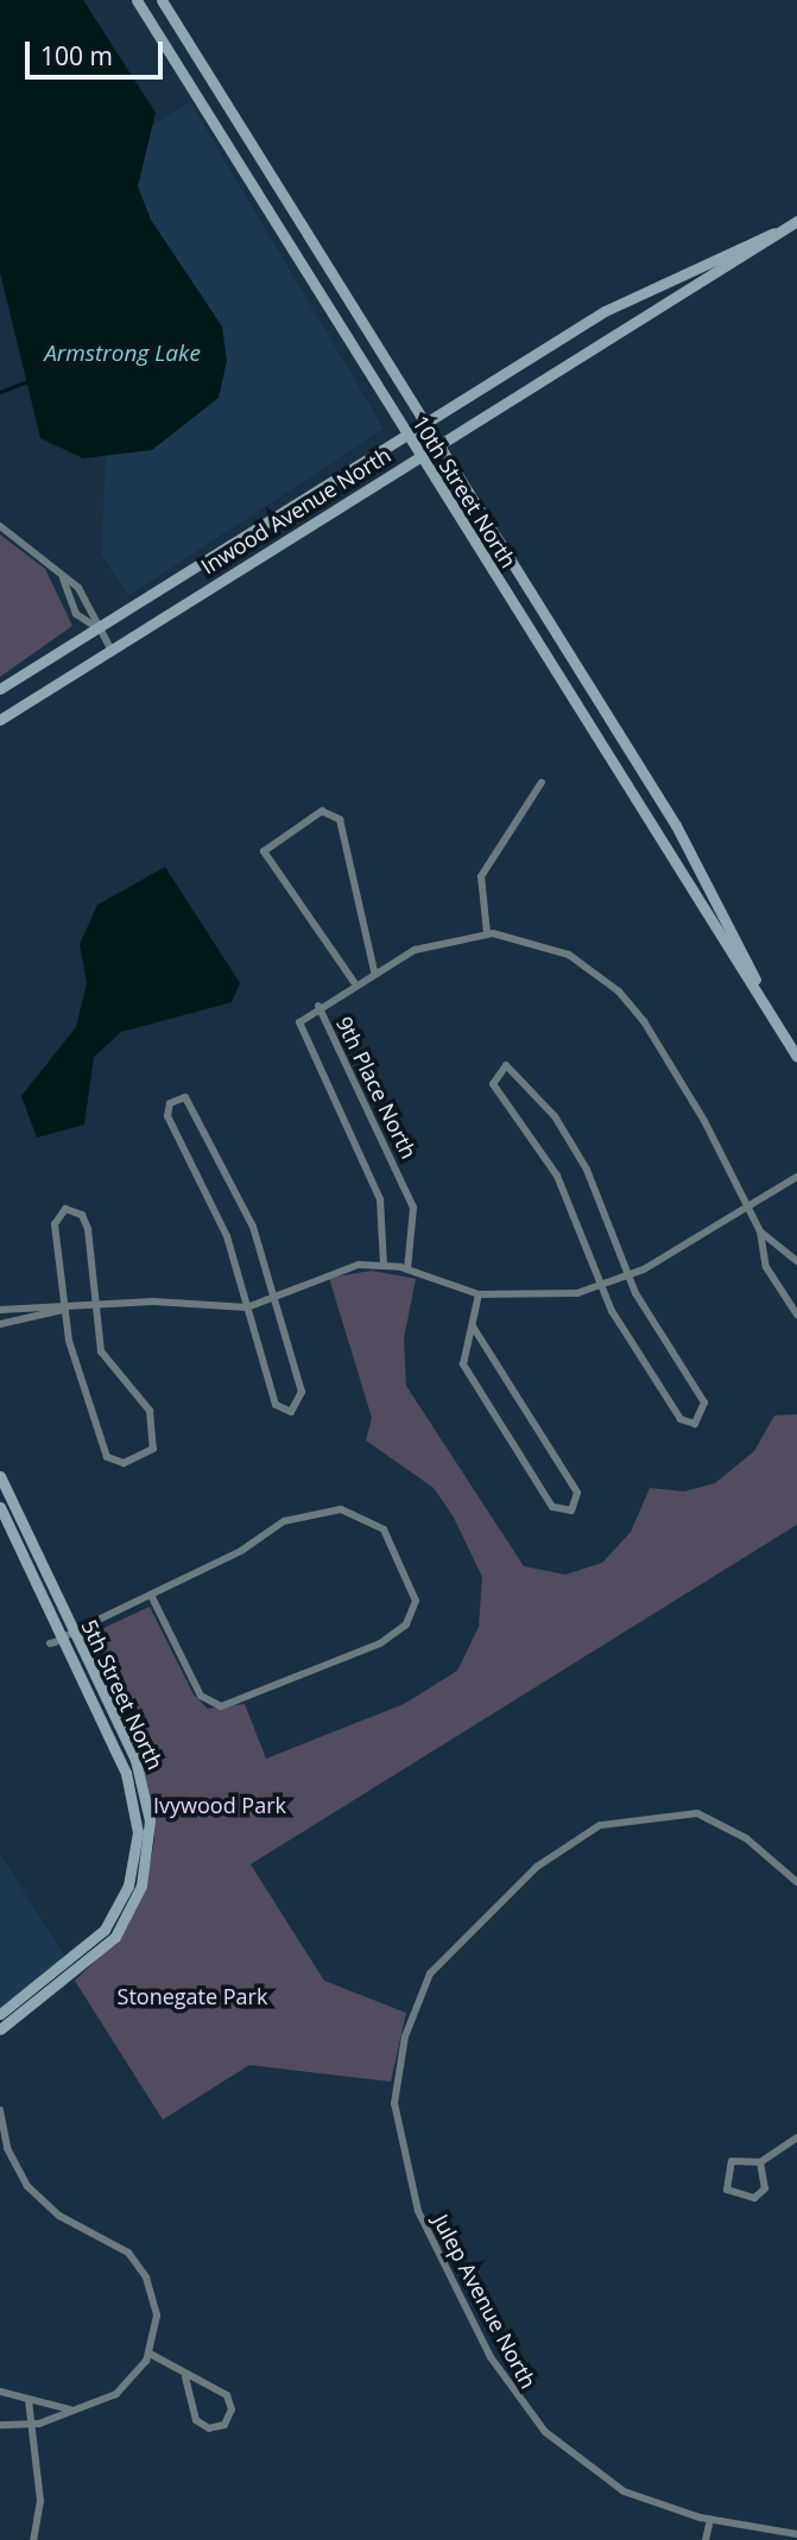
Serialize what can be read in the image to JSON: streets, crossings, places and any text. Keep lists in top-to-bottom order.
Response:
{
  "streets": {
    "main road": ["10th Street North", "Inwood Avenue North", "5th Street North"],
    "street": ["9th Place North", "Julep Avenue North"]
  },
  "crossings": [
    ["10th Street North", "Inwood Avenue North"]
  ],
  "water": ["Armstrong Lake"],
  "parks": ["Ivywood Park", "Stonegate Park"],
  "scale_bar": "100 m"
}
